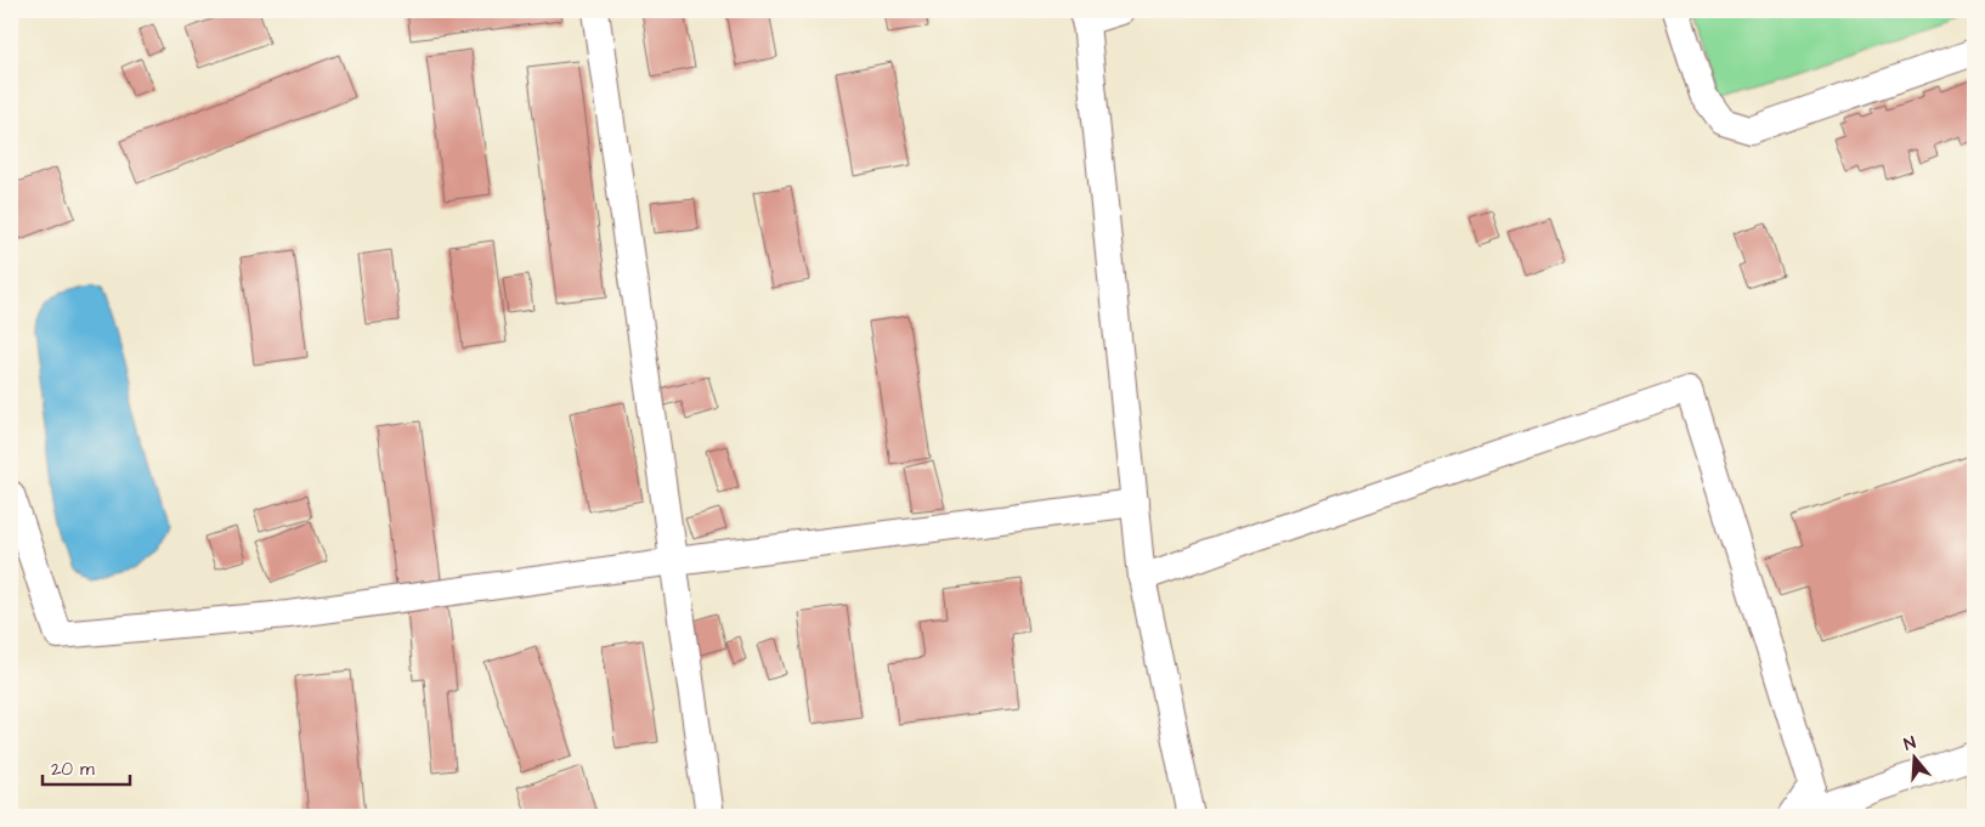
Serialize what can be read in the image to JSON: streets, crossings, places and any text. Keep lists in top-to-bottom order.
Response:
{
  "scale_bar": "20 m",
  "north": "top"
}
